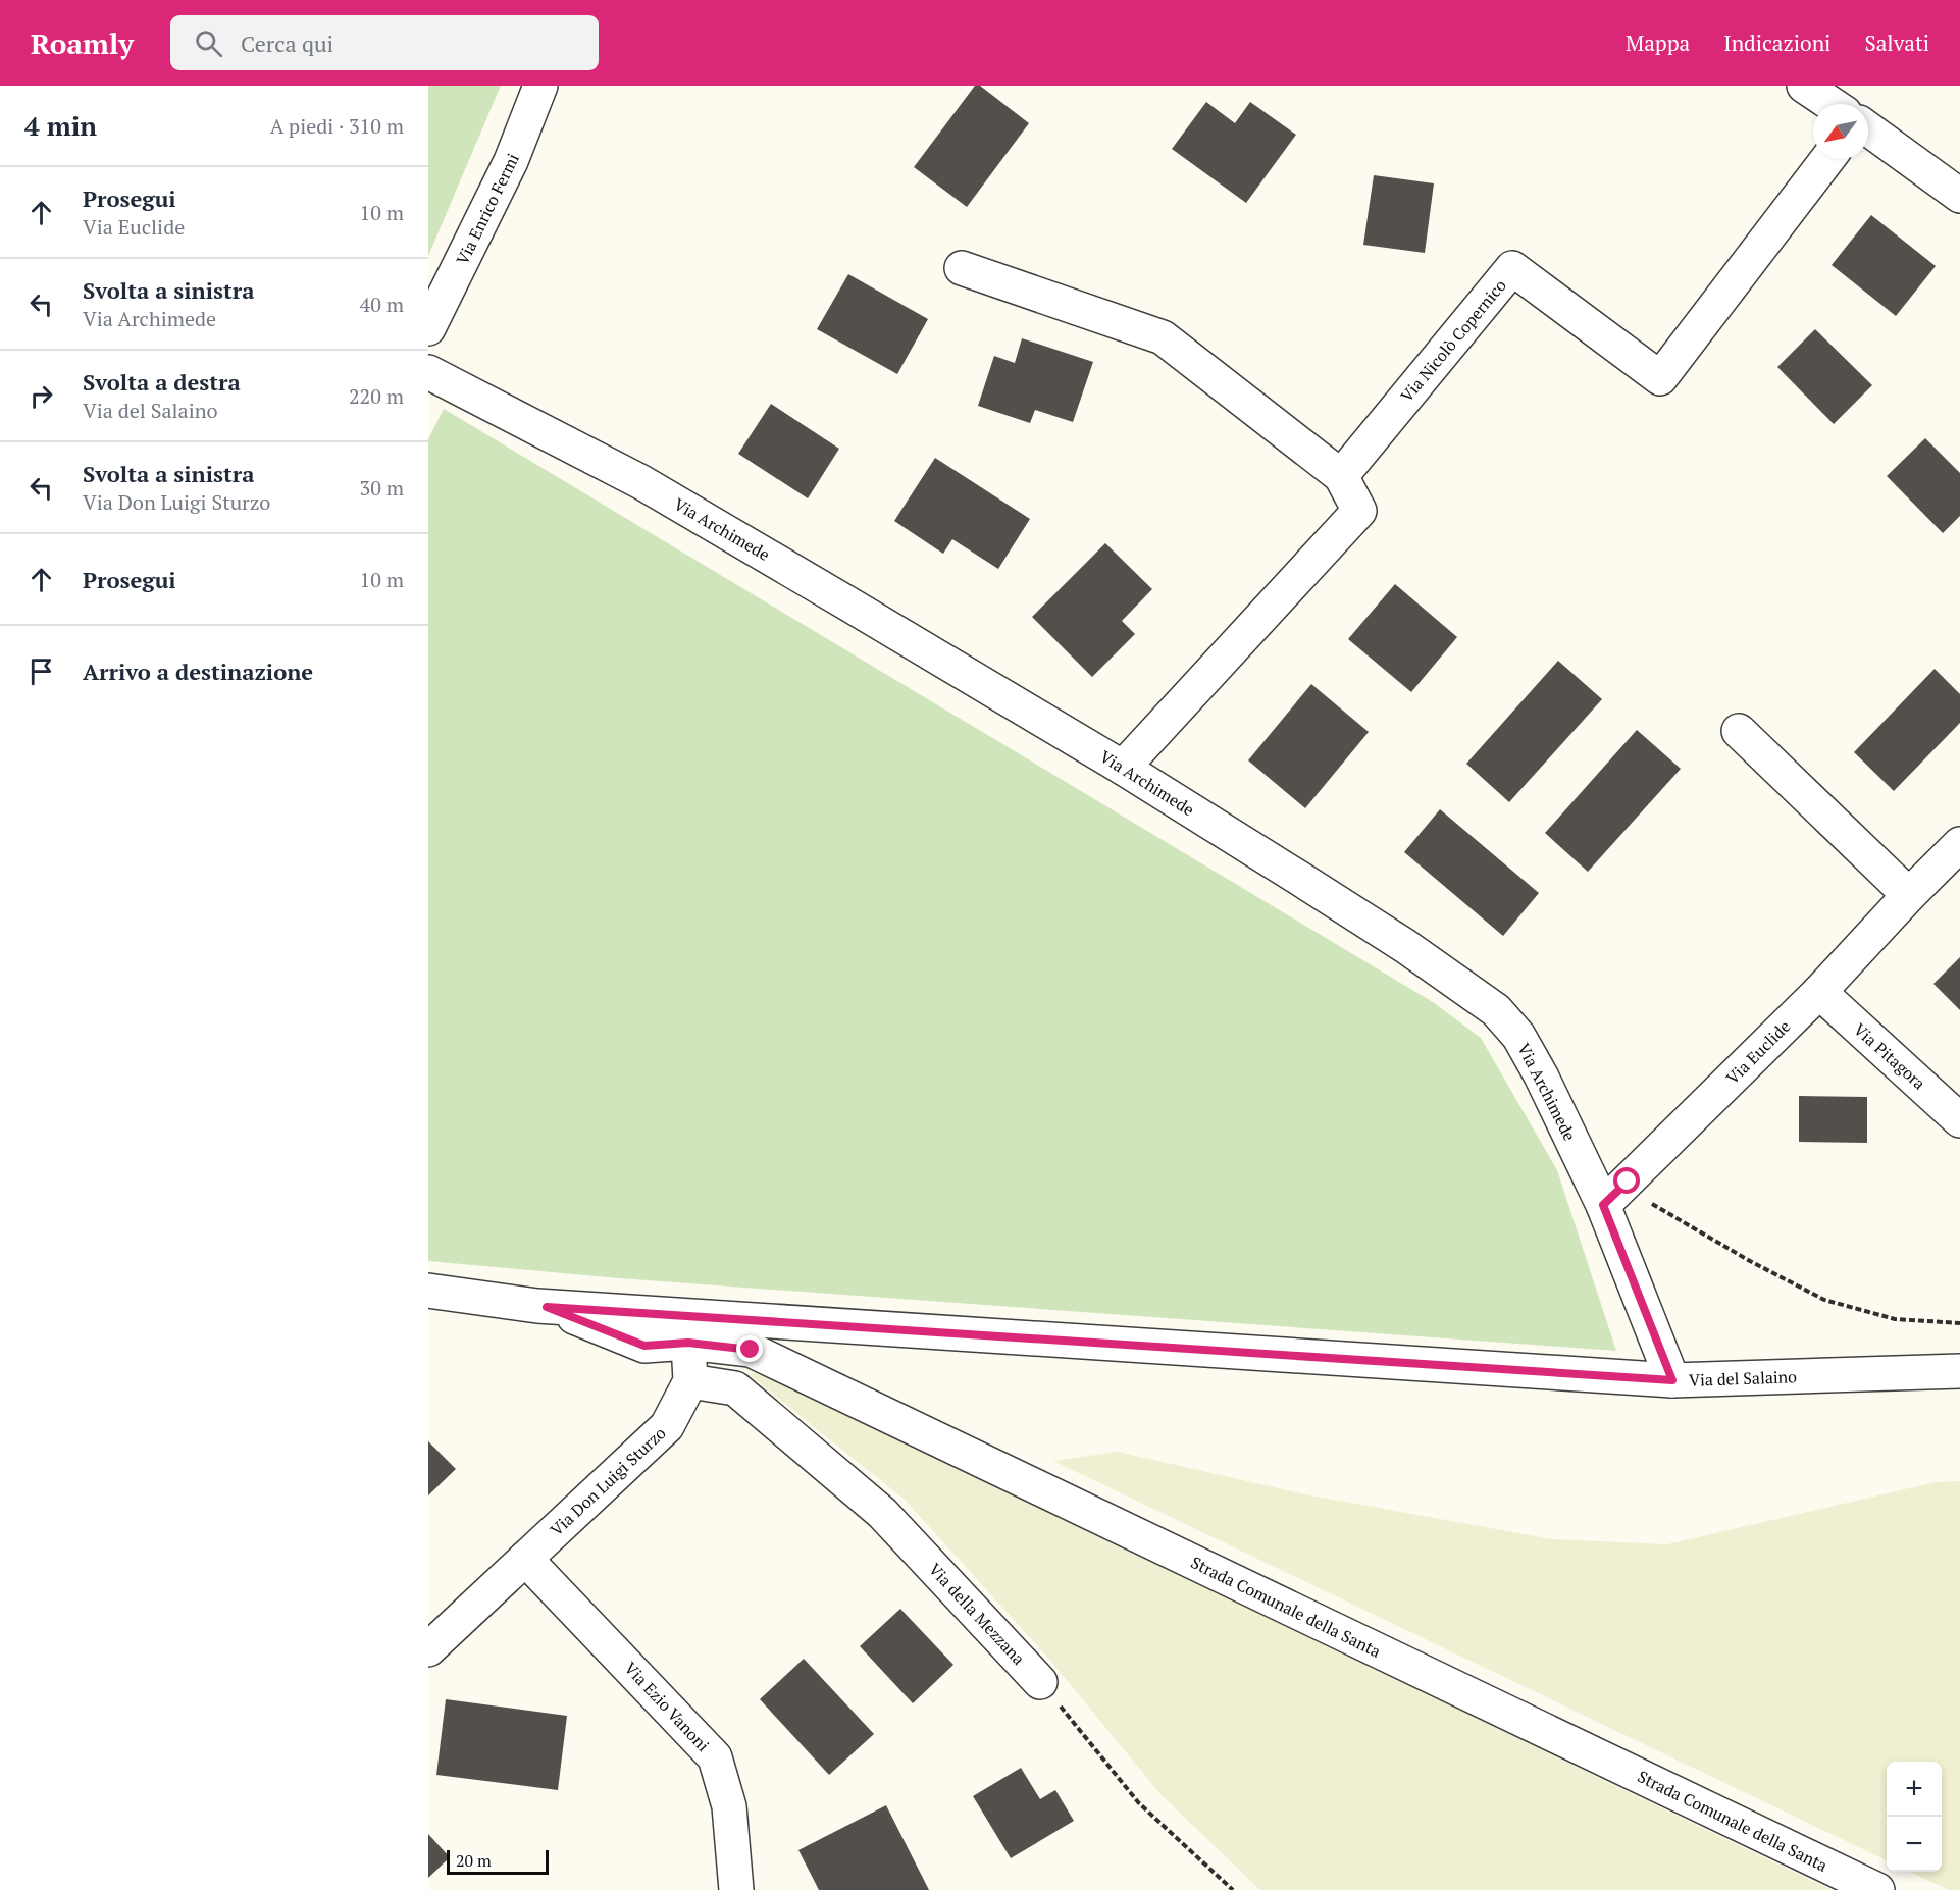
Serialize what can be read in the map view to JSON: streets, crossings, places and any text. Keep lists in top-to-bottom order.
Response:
{
  "streets": {
    "street": [
      "Via Enrico Fermi",
      "Via Nicolò Copernico",
      "Via Archimede",
      "Via Euclide",
      "Via Pitagora",
      "Via del Salaino",
      "Via Don Luigi Sturzo",
      "Strada Comunale della Santa",
      "Via della Mezzana",
      "Via Ezio Vanoni"
    ]
  },
  "crossings": [
    ["Via Archimede", "Via Euclide"],
    ["Via Archimede", "Via del Salaino"],
    ["Via Euclide", "Via Pitagora"],
    ["Via Don Luigi Sturzo", "Via della Mezzana"],
    ["Via Don Luigi Sturzo", "Via Ezio Vanoni"]
  ],
  "scale_bar": "20 m",
  "north": "bottom left",
  "page": {
    "header": "Roamly",
    "search": "Cerca qui",
    "nav": ["Mappa", "Indicazioni", "Salvati"],
    "heading": ["4 min", "A piedi · 310 m"],
    "list": [
      ["Prosegui", "Via Euclide", "10 m"],
      ["Svolta a sinistra", "Via Archimede", "40 m"],
      ["Svolta a destra", "Via del Salaino", "220 m"],
      ["Svolta a sinistra", "Via Don Luigi Sturzo", "30 m"],
      ["Prosegui", "10 m"],
      "Arrivo a destinazione"
    ],
    "map_buttons": ["+", "−"],
    "scale": "20 m"
  }
}
